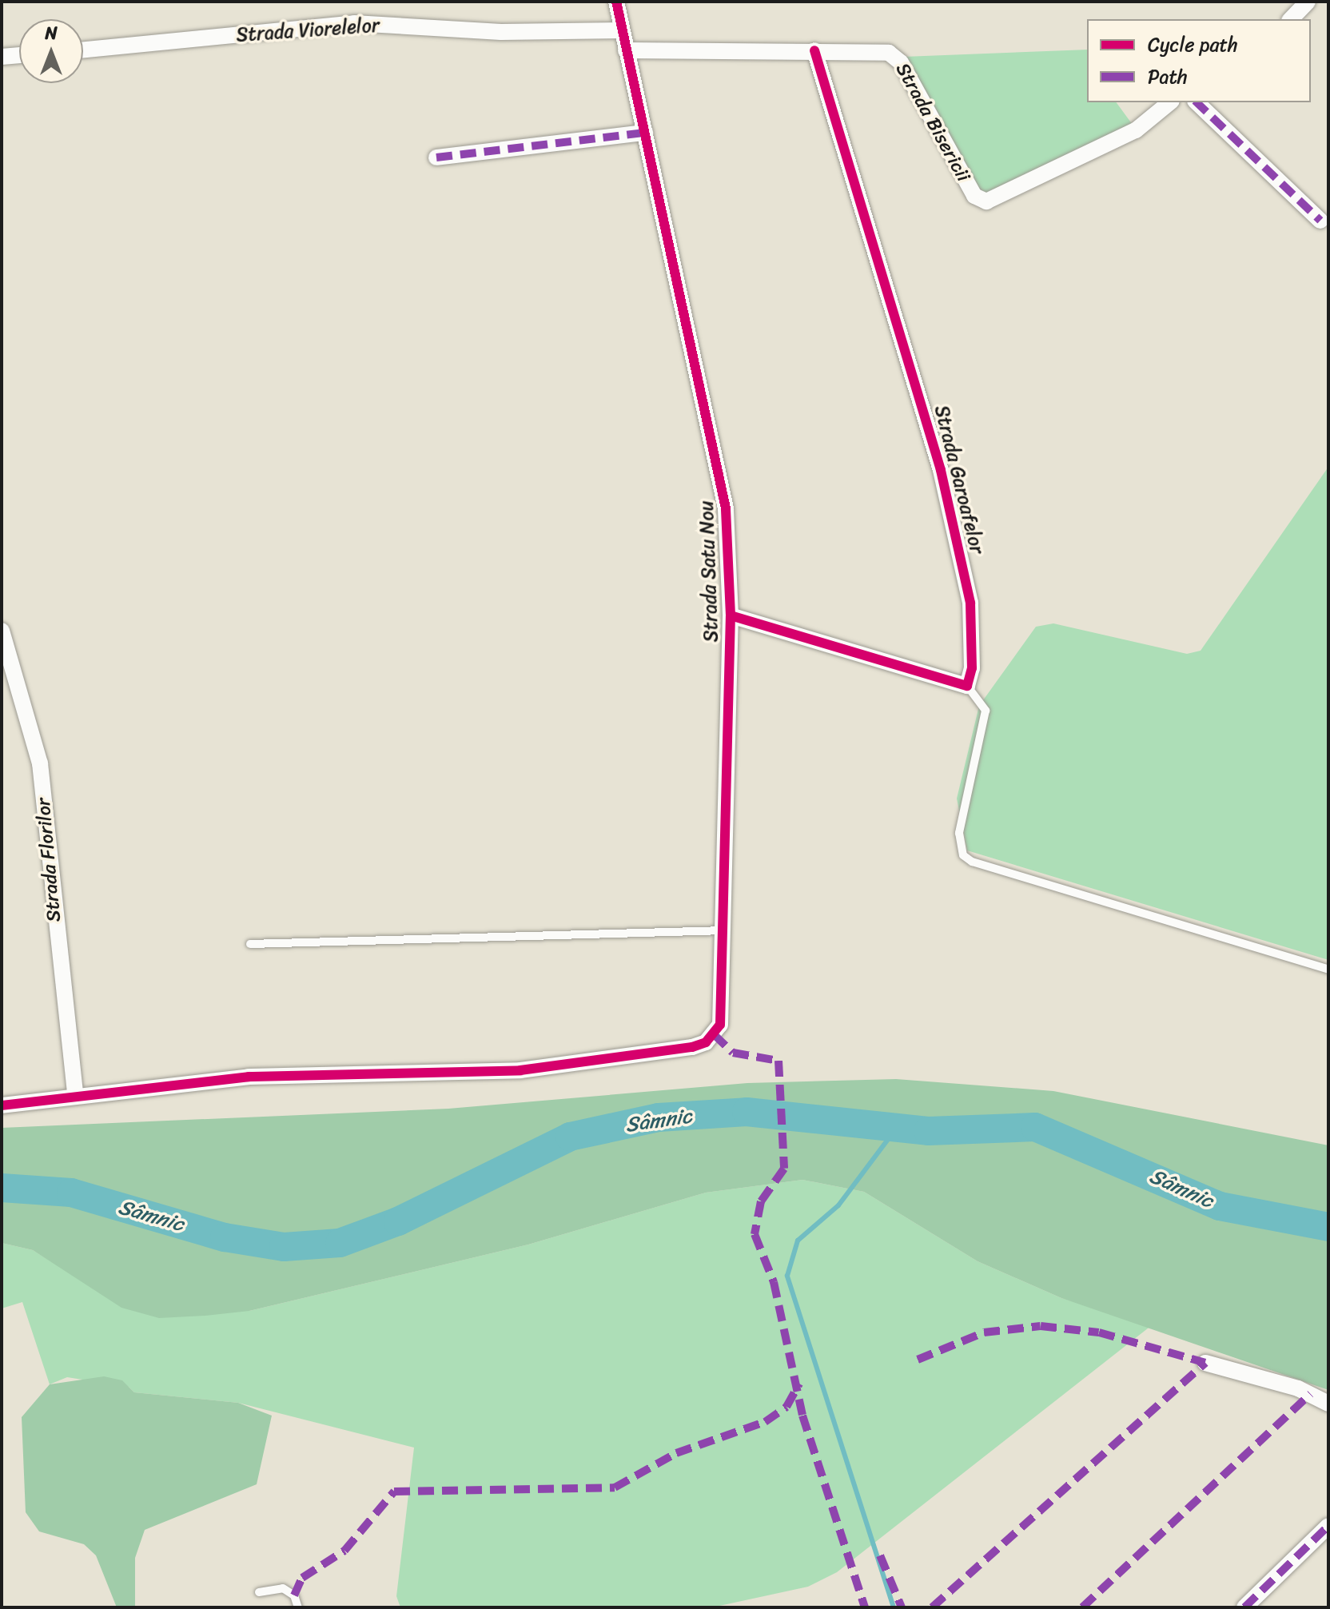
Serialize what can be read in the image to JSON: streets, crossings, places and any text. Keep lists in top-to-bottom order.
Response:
{
  "streets": {
    "street": [
      "Strada Viorelelor",
      "Strada Bisericii",
      "Strada Garoafelor",
      "Strada Satu Nou",
      "Strada Florilor"
    ]
  },
  "crossings": [
    ["Strada Viorelelor", "Strada Satu Nou"],
    ["Strada Bisericii", "Strada Garoafelor"],
    ["Strada Satu Nou", "Strada Florilor"]
  ],
  "water": ["Sâmnic"],
  "legend": ["Cycle path", "Path"],
  "north": "top"
}
